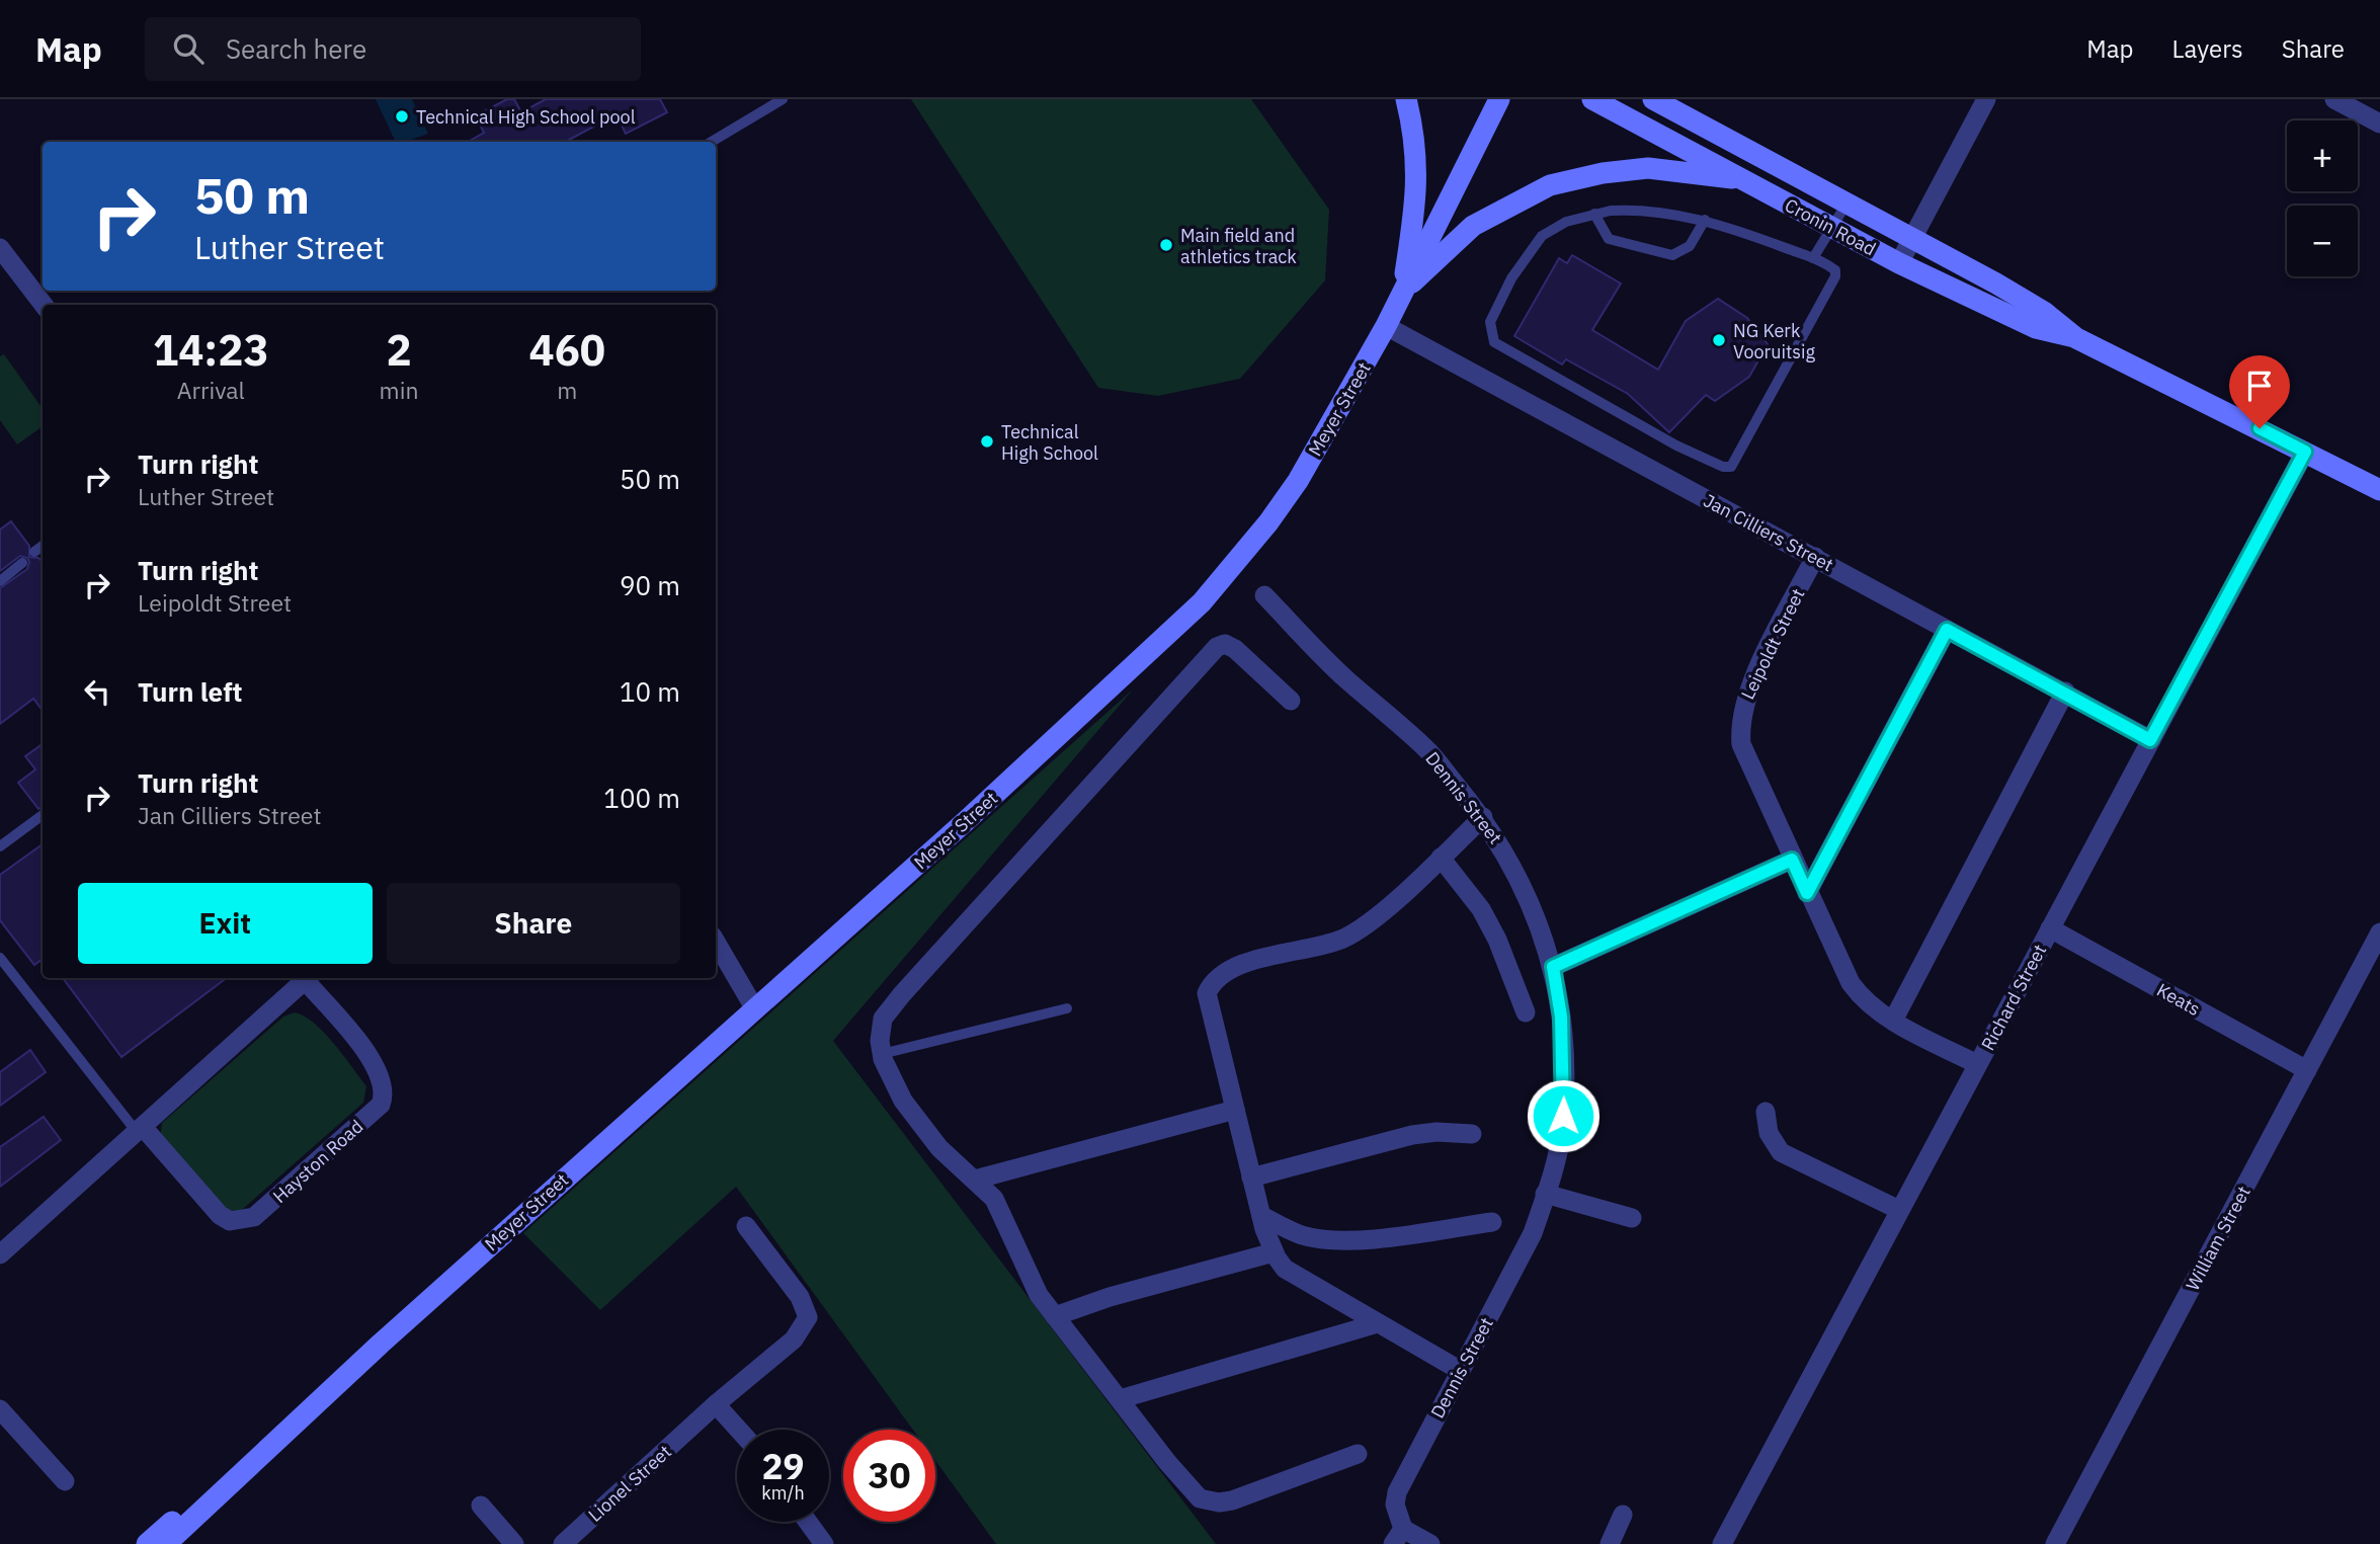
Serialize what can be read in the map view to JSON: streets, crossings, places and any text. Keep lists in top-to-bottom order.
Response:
{
  "streets": {
    "street": [
      "Cronin Road",
      "Meyer Street",
      "Jan Cilliers Street",
      "Leipoldt Street",
      "Dennis Street",
      "Richard Street",
      "Keats",
      "Hayston Road",
      "William Street",
      "Lionel Street"
    ]
  },
  "crossings": [
    ["Cronin Road", "Richard Street"],
    ["Meyer Street", "Jan Cilliers Street"],
    ["Jan Cilliers Street", "Leipoldt Street"],
    ["Jan Cilliers Street", "Richard Street"],
    ["Leipoldt Street", "Richard Street"],
    ["Richard Street", "Keats"],
    ["Keats", "William Street"]
  ],
  "places": [
    "Technical High School pool",
    "Main field and athletics track",
    "NG Kerk Vooruitsig",
    "Technical High School"
  ],
  "page": {
    "header": "Map",
    "search": "Search here",
    "nav": ["Map", "Layers", "Share"],
    "map_buttons": ["+", "−"],
    "turn": ["50 m", "Luther Street"],
    "eta": [
      "14:23",
      "Arrival",
      "2",
      "min",
      "460",
      "m"
    ],
    "list": [
      {
        "name": "Turn right",
        "note": "Luther Street",
        "value": "50 m"
      },
      {
        "name": "Turn right",
        "note": "Leipoldt Street",
        "value": "90 m"
      },
      {
        "name": "Turn left",
        "value": "10 m"
      },
      {
        "name": "Turn right",
        "note": "Jan Cilliers Street",
        "value": "100 m"
      }
    ],
    "buttons": ["Exit", "Share"],
    "speed": "29 km/h",
    "limit": "30"
  }
}
